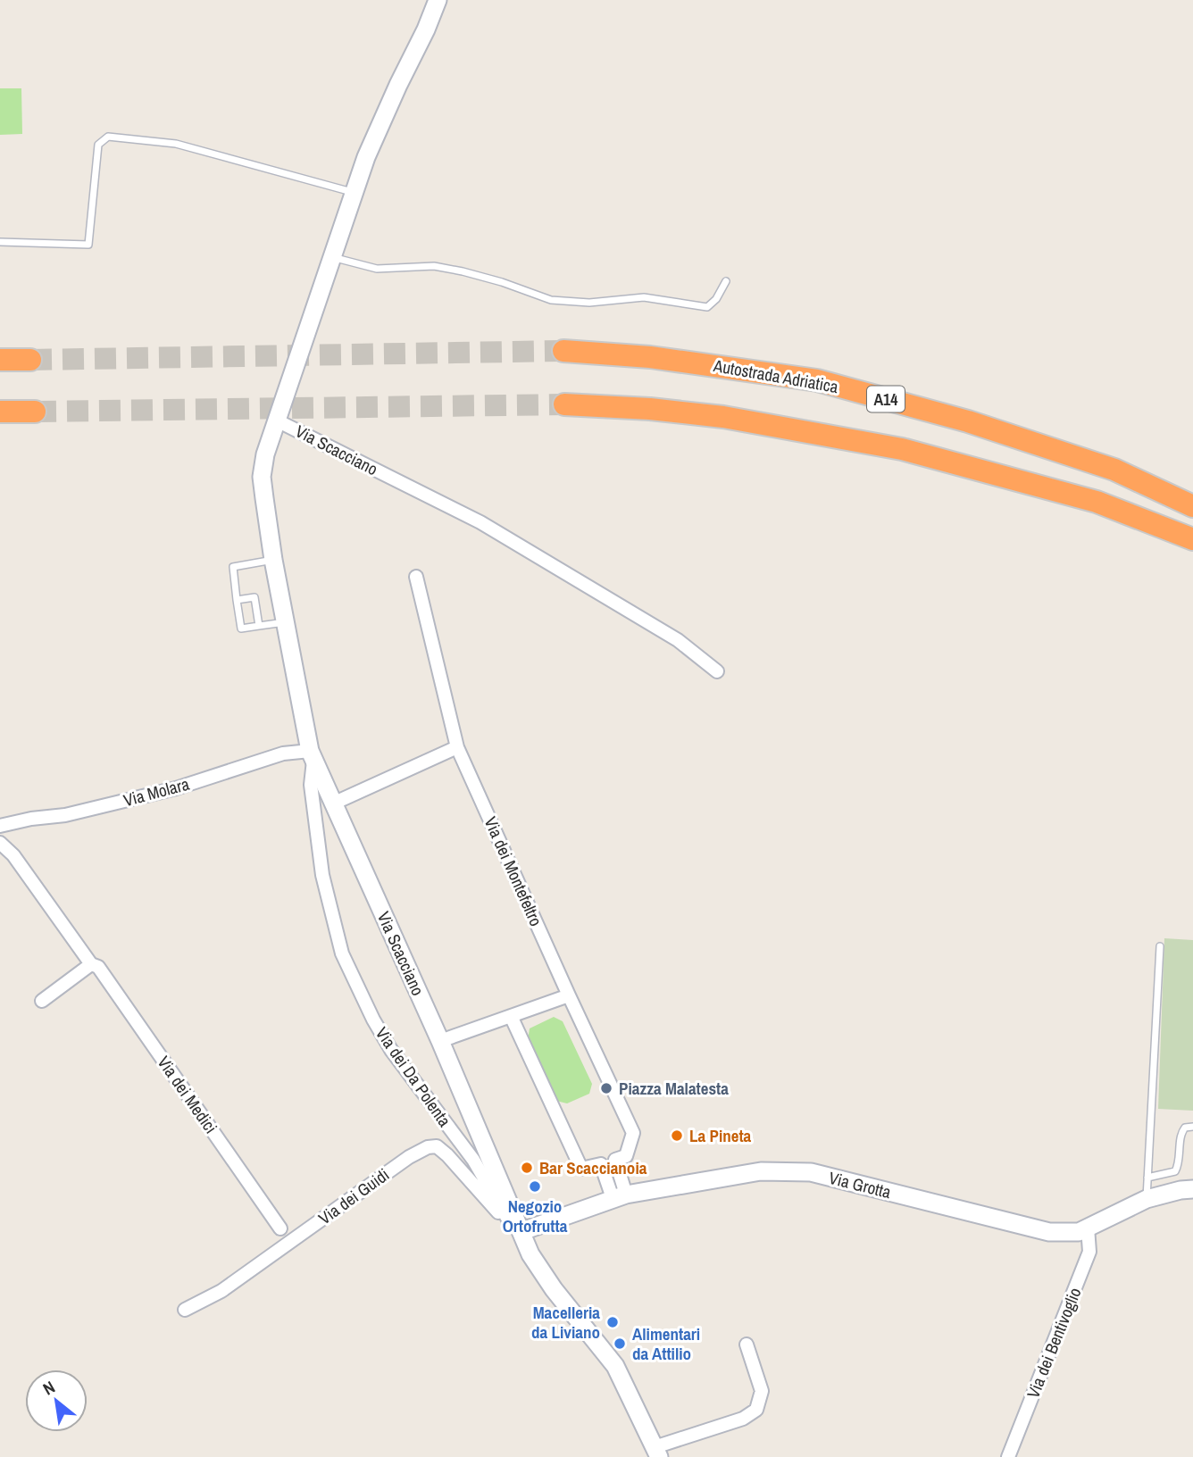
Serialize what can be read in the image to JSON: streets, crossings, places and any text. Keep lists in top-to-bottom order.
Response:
{
  "streets": {
    "highway": ["Autostrada Adriatica", "A14"],
    "street": [
      "Via Scacciano",
      "Via Molara",
      "Via dei Montefeltro",
      "Via dei Da Polenta",
      "Via dei Medici",
      "Via Grotta",
      "Via dei Guidi",
      "Via dei Bentivoglio"
    ]
  },
  "crossings": [
    ["Via Scacciano", "Via Molara"],
    ["Via Scacciano", "Via dei Da Polenta"],
    ["Via Scacciano", "Via Grotta"],
    ["Via Scacciano", "Via dei Guidi"],
    ["Via Molara", "Via dei Da Polenta"],
    ["Via dei Da Polenta", "Via Grotta"],
    ["Via dei Da Polenta", "Via dei Guidi"],
    ["Via Grotta", "Via dei Guidi"],
    ["Via Grotta", "Via dei Bentivoglio"]
  ],
  "places": [
    "Piazza Malatesta",
    "La Pineta",
    "Bar Scaccianoia",
    "Negozio Ortofrutta",
    "Macelleria da Liviano",
    "Alimentari da Attilio"
  ],
  "north": "top left"
}
